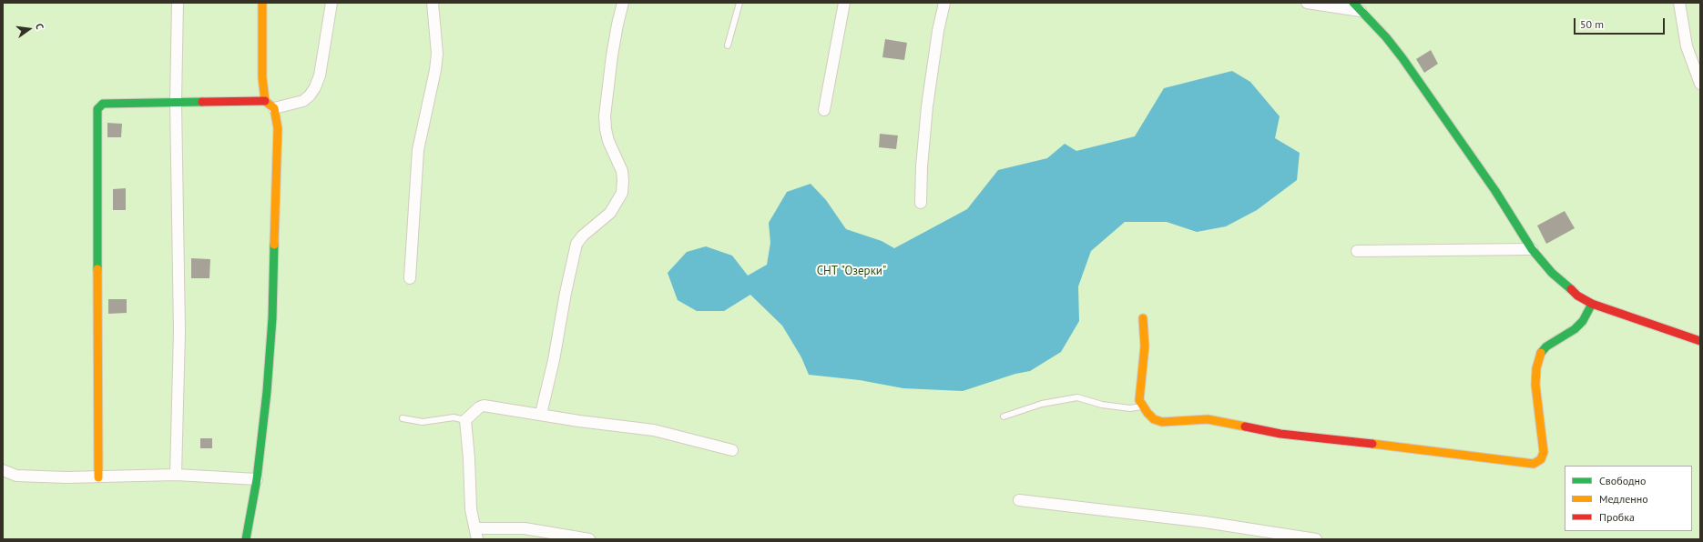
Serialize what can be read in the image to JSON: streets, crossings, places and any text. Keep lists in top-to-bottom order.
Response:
{
  "parks": ["СНТ \"Озерки\""],
  "legend": ["Свободно", "Медленно", "Пробка"],
  "scale_bar": "50 m",
  "north": "right"
}
